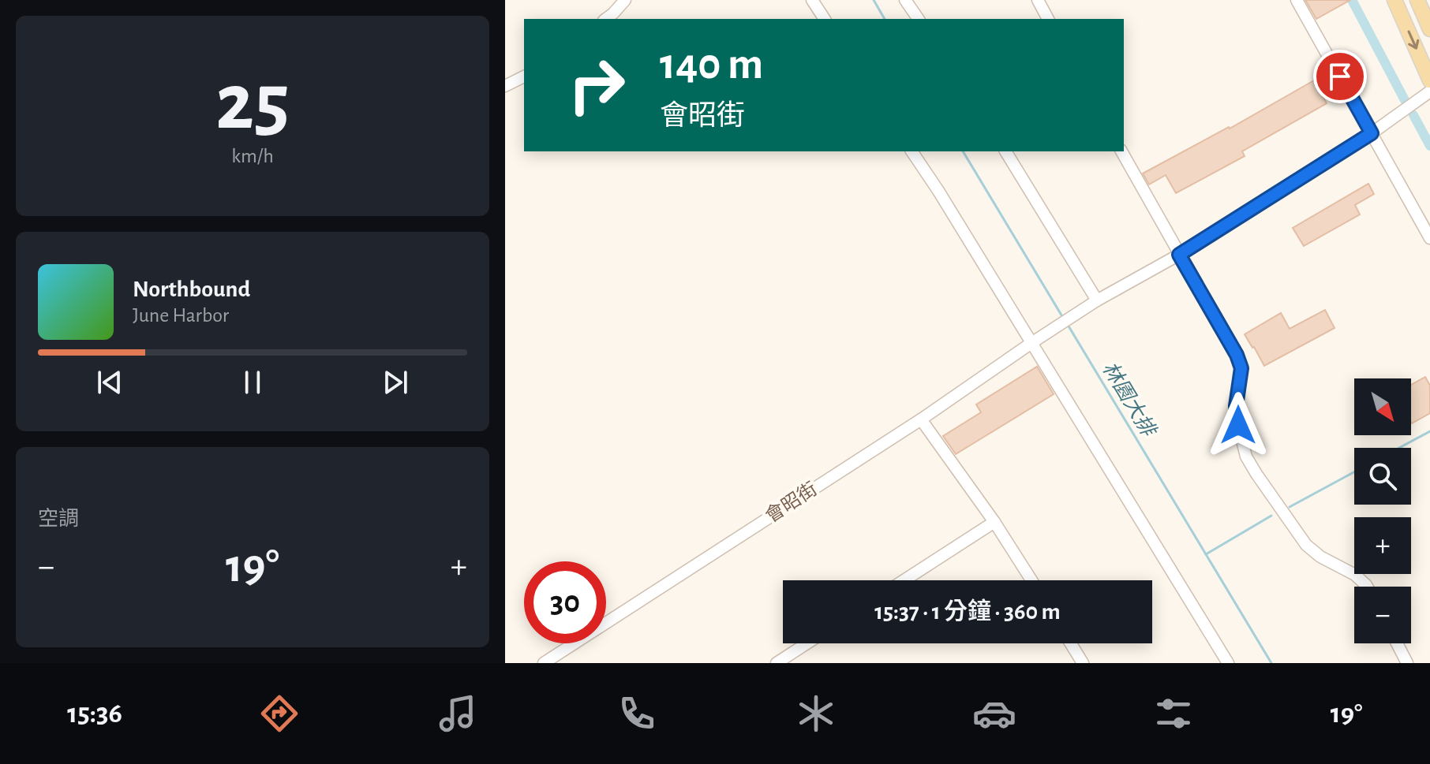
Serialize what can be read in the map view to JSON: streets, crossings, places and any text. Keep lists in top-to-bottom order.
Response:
{
  "streets": {
    "street": ["會昭街"]
  },
  "water": ["林園大排"],
  "north": "bottom right",
  "page": {
    "tile": [
      ["25", "km/h"],
      "空調"
    ],
    "turn": ["140 m", "會昭街"],
    "song": ["Northbound", "June Harbor"],
    "map_buttons": ["+", "−"],
    "heat": ["−", "19°", "+"],
    "limit": "30",
    "trip": "15:37 · 1 分鐘 · 360 m",
    "tabs": ["15:36", "19°"]
  }
}
